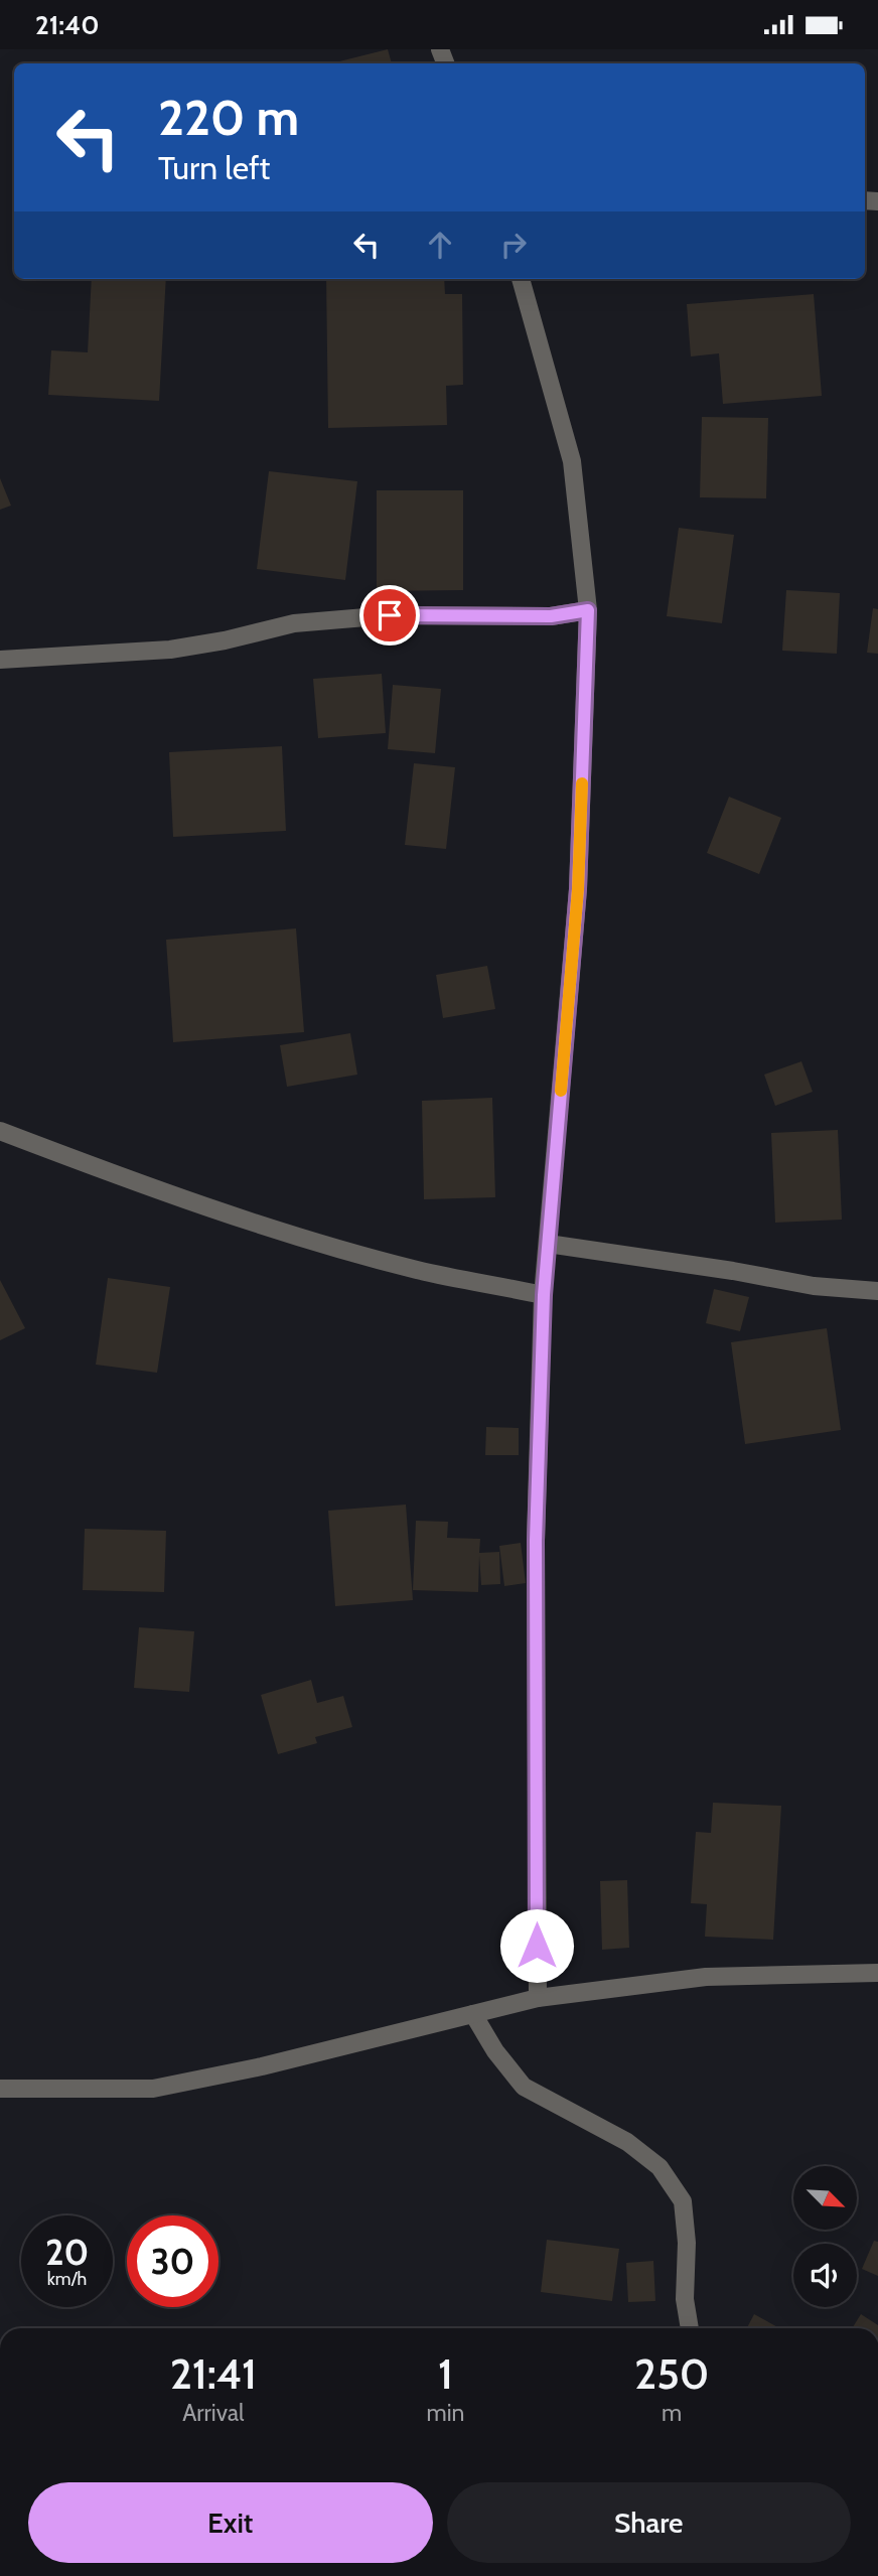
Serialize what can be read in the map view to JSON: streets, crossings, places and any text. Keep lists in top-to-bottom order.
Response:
{
  "north": "bottom right",
  "page": {
    "status": "21:40",
    "turn": ["220 m", "Turn left"],
    "speed": "20 km/h",
    "limit": "30",
    "eta": [
      "21:41",
      "Arrival",
      "1",
      "min",
      "250",
      "m"
    ],
    "buttons": ["Exit", "Share"]
  }
}
